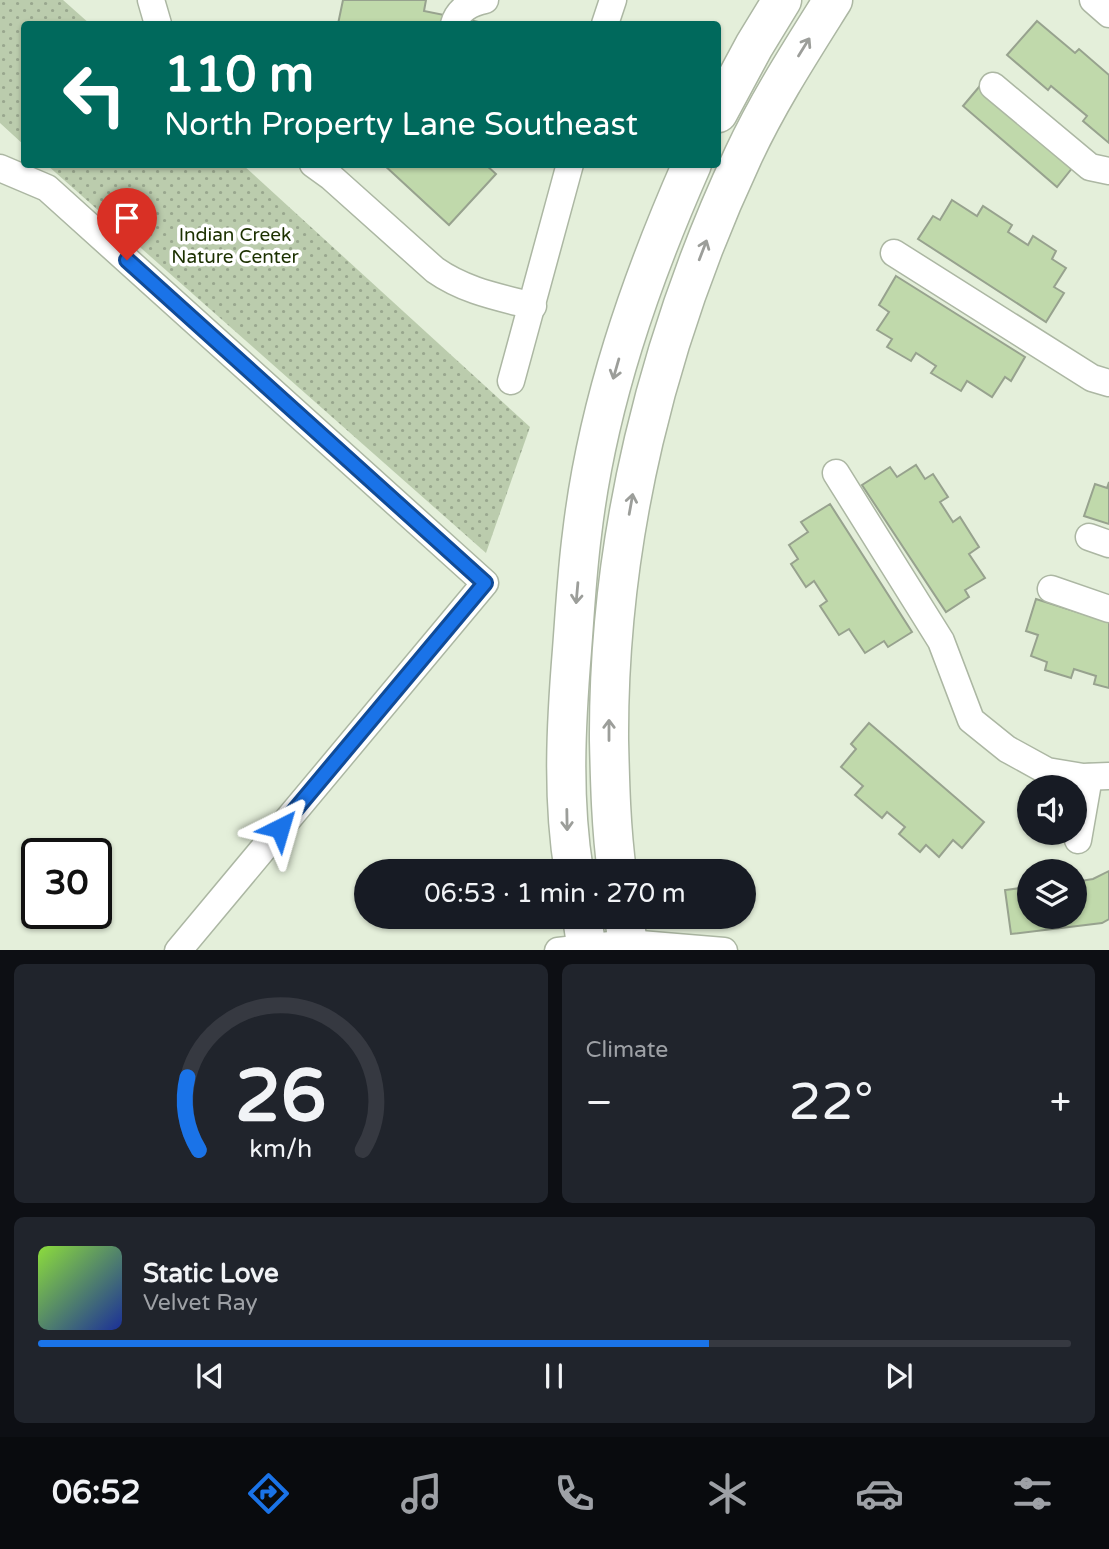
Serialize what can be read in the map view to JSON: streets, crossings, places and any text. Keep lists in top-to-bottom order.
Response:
{
  "parks": ["Indian Creek Nature Center"],
  "page": {
    "turn": ["110 m", "North Property Lane Southeast"],
    "limit": "30",
    "trip": "06:53 · 1 min · 270 m",
    "tile": "Climate",
    "heat": ["−", "22°", "+"],
    "song": ["Static Love", "Velvet Ray"],
    "tabs": "06:52",
    "gauge": ["26", "km/h"]
  }
}
